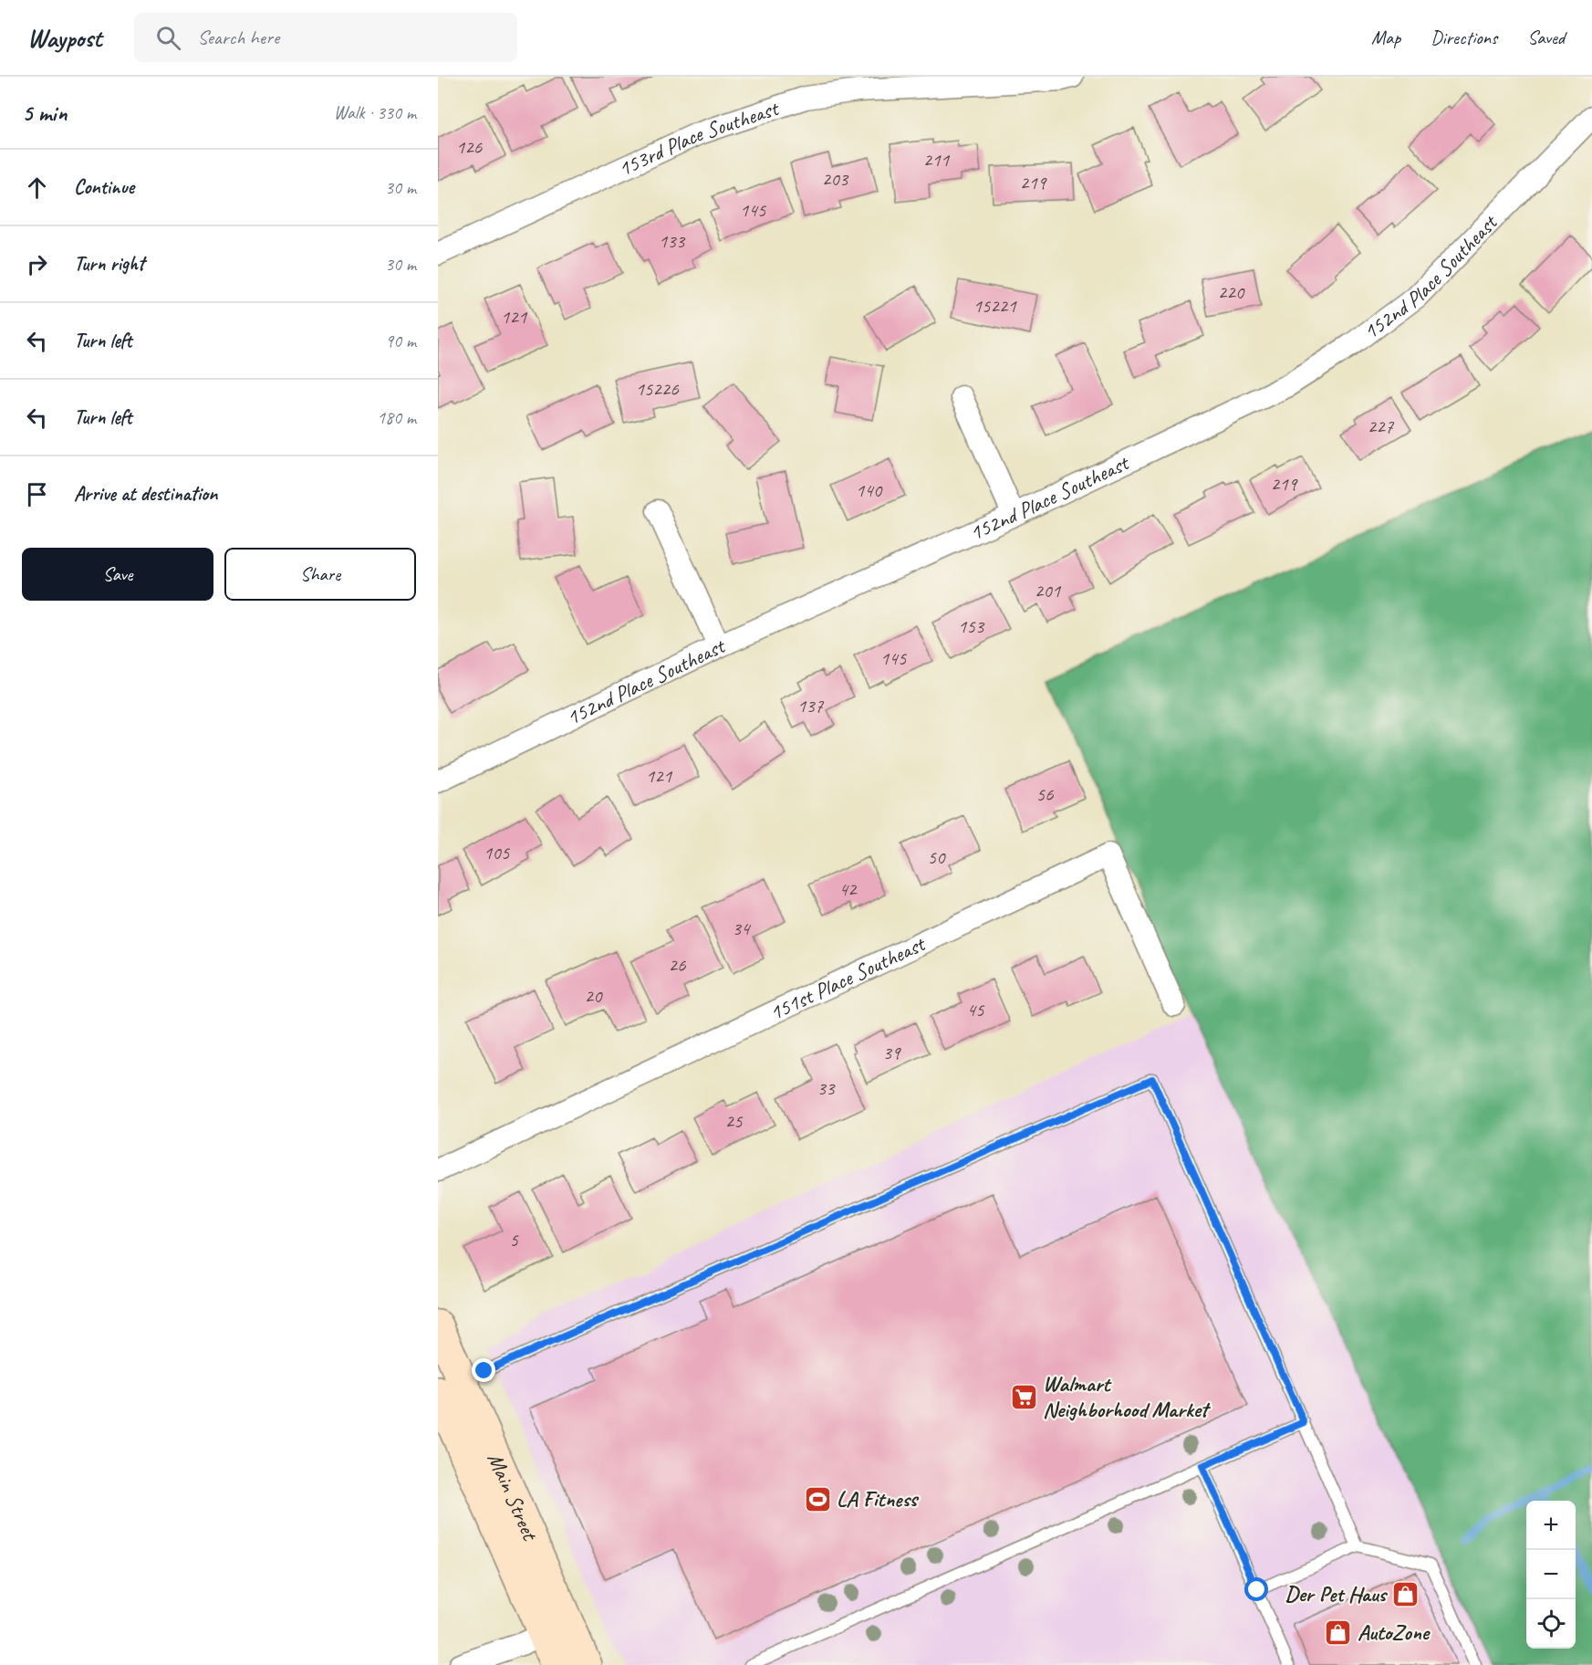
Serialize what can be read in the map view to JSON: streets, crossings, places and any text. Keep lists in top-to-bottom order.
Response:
{
  "streets": {
    "street": [
      "153rd Place Southeast",
      "152nd Place Southeast",
      "151st Place Southeast",
      "Main Street"
    ]
  },
  "places": {
    "supermarket": ["Walmart Neighborhood Market"],
    "sports": ["LA Fitness"],
    "shop": ["Der Pet Haus", "AutoZone"]
  },
  "house_numbers": [
    "126",
    "211",
    "203",
    "219",
    "145",
    "133",
    "220",
    "15221",
    "121",
    "15226",
    "227",
    "219",
    "140",
    "201",
    "153",
    "145",
    "137",
    "121",
    "56",
    "105",
    "50",
    "42",
    "34",
    "26",
    "20",
    "45",
    "39",
    "33",
    "25",
    "5"
  ],
  "page": {
    "header": "Waypost",
    "search": "Search here",
    "nav": ["Map", "Directions", "Saved"],
    "heading": ["5 min", "Walk · 330 m"],
    "list": [
      ["Continue", "30 m"],
      ["Turn right", "30 m"],
      ["Turn left", "90 m"],
      ["Turn left", "180 m"],
      "Arrive at destination"
    ],
    "buttons": ["Save", "Share"],
    "map_buttons": ["+", "−"]
  }
}
